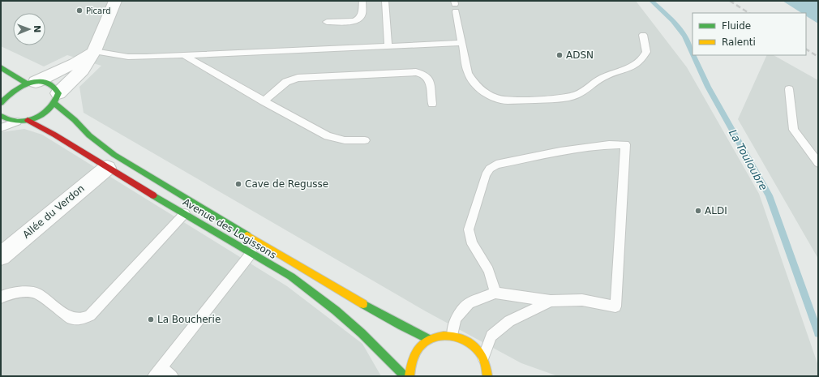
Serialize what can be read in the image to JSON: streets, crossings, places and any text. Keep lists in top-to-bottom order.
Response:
{
  "streets": {
    "main road": ["Avenue des Logissons"],
    "street": ["Allée du Verdon"]
  },
  "crossings": [
    ["Allée du Verdon", "Avenue des Logissons"]
  ],
  "water": ["La Touloubre"],
  "places": [
    "Picard",
    "ADSN",
    "Cave de Regusse",
    "ALDI",
    "La Boucherie"
  ],
  "legend": ["Fluide", "Ralenti"],
  "north": "right"
}
